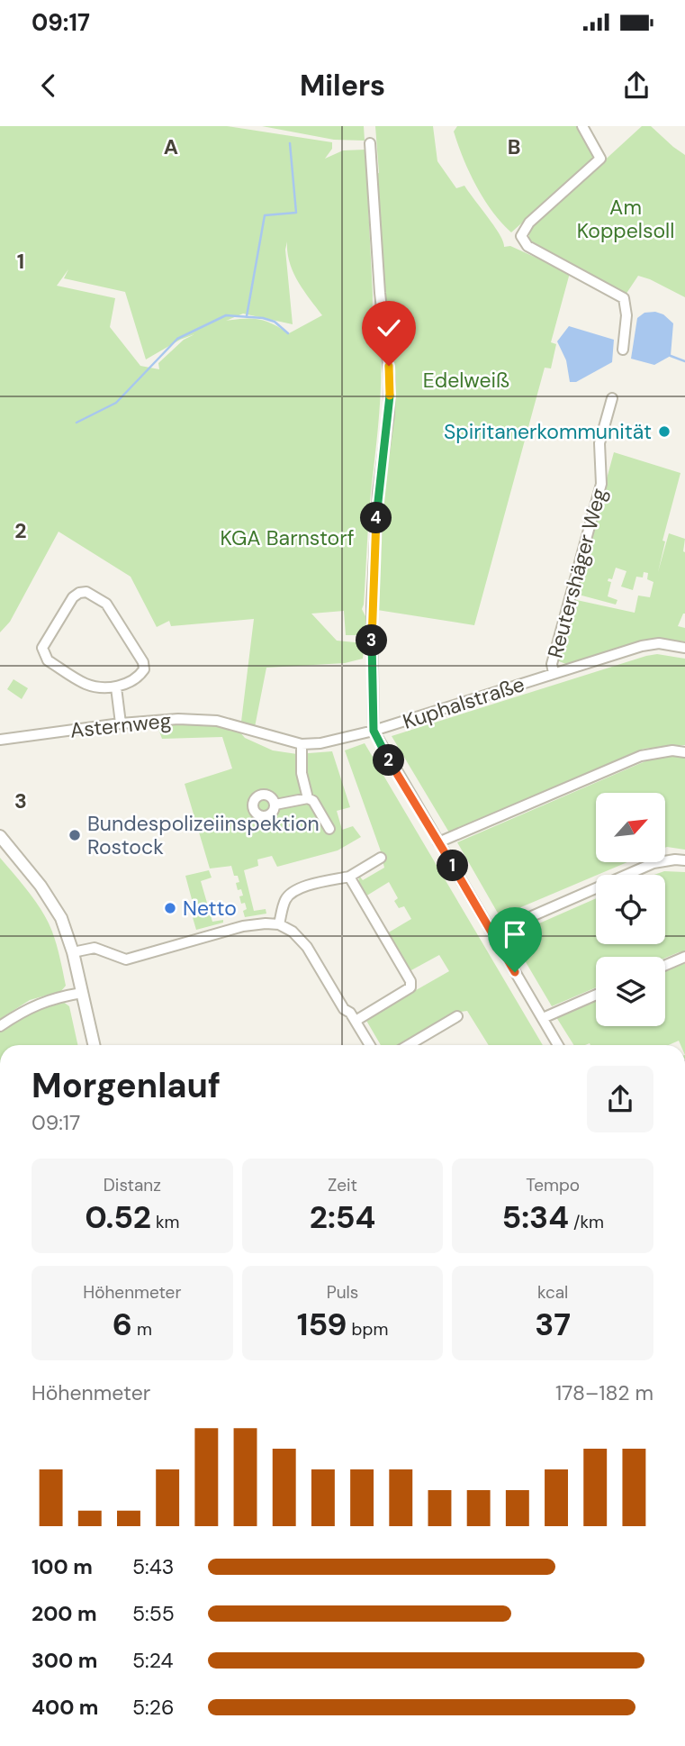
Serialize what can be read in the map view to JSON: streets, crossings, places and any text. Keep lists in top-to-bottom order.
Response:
{
  "streets": {
    "street": ["Reutershäger Weg", "Kuphalstraße", "Asternweg"]
  },
  "crossings": [
    ["Reutershäger Weg", "Kuphalstraße"],
    ["Kuphalstraße", "Asternweg"]
  ],
  "parks": ["Am Koppelsoll", "Edelweiß", "KGA Barnstorf"],
  "places": ["Spiritanerkommunität", "Bundespolizeiinspektion Rostock", "Netto"],
  "north": "top right",
  "page": {
    "status": "09:17",
    "header": "Milers",
    "pins": [
      "4",
      "3",
      "2",
      "1"
    ],
    "heading": ["Morgenlauf", "09:17"],
    "stats": [
      ["Distanz", "0.52 km"],
      ["Zeit", "2:54"],
      ["Tempo", "5:34 /km"],
      ["Höhenmeter", "6 m"],
      ["Puls", "159 bpm"],
      ["kcal", "37"]
    ],
    "chart": ["Höhenmeter", "178–182 m"],
    "list": [
      {
        "name": "100 m",
        "note": "5:43"
      },
      {
        "name": "200 m",
        "note": "5:55"
      },
      {
        "name": "300 m",
        "note": "5:24"
      },
      {
        "name": "400 m",
        "note": "5:26"
      }
    ]
  },
  "grid": {
    "columns": ["A", "B"],
    "rows": ["1", "2", "3"]
  }
}
